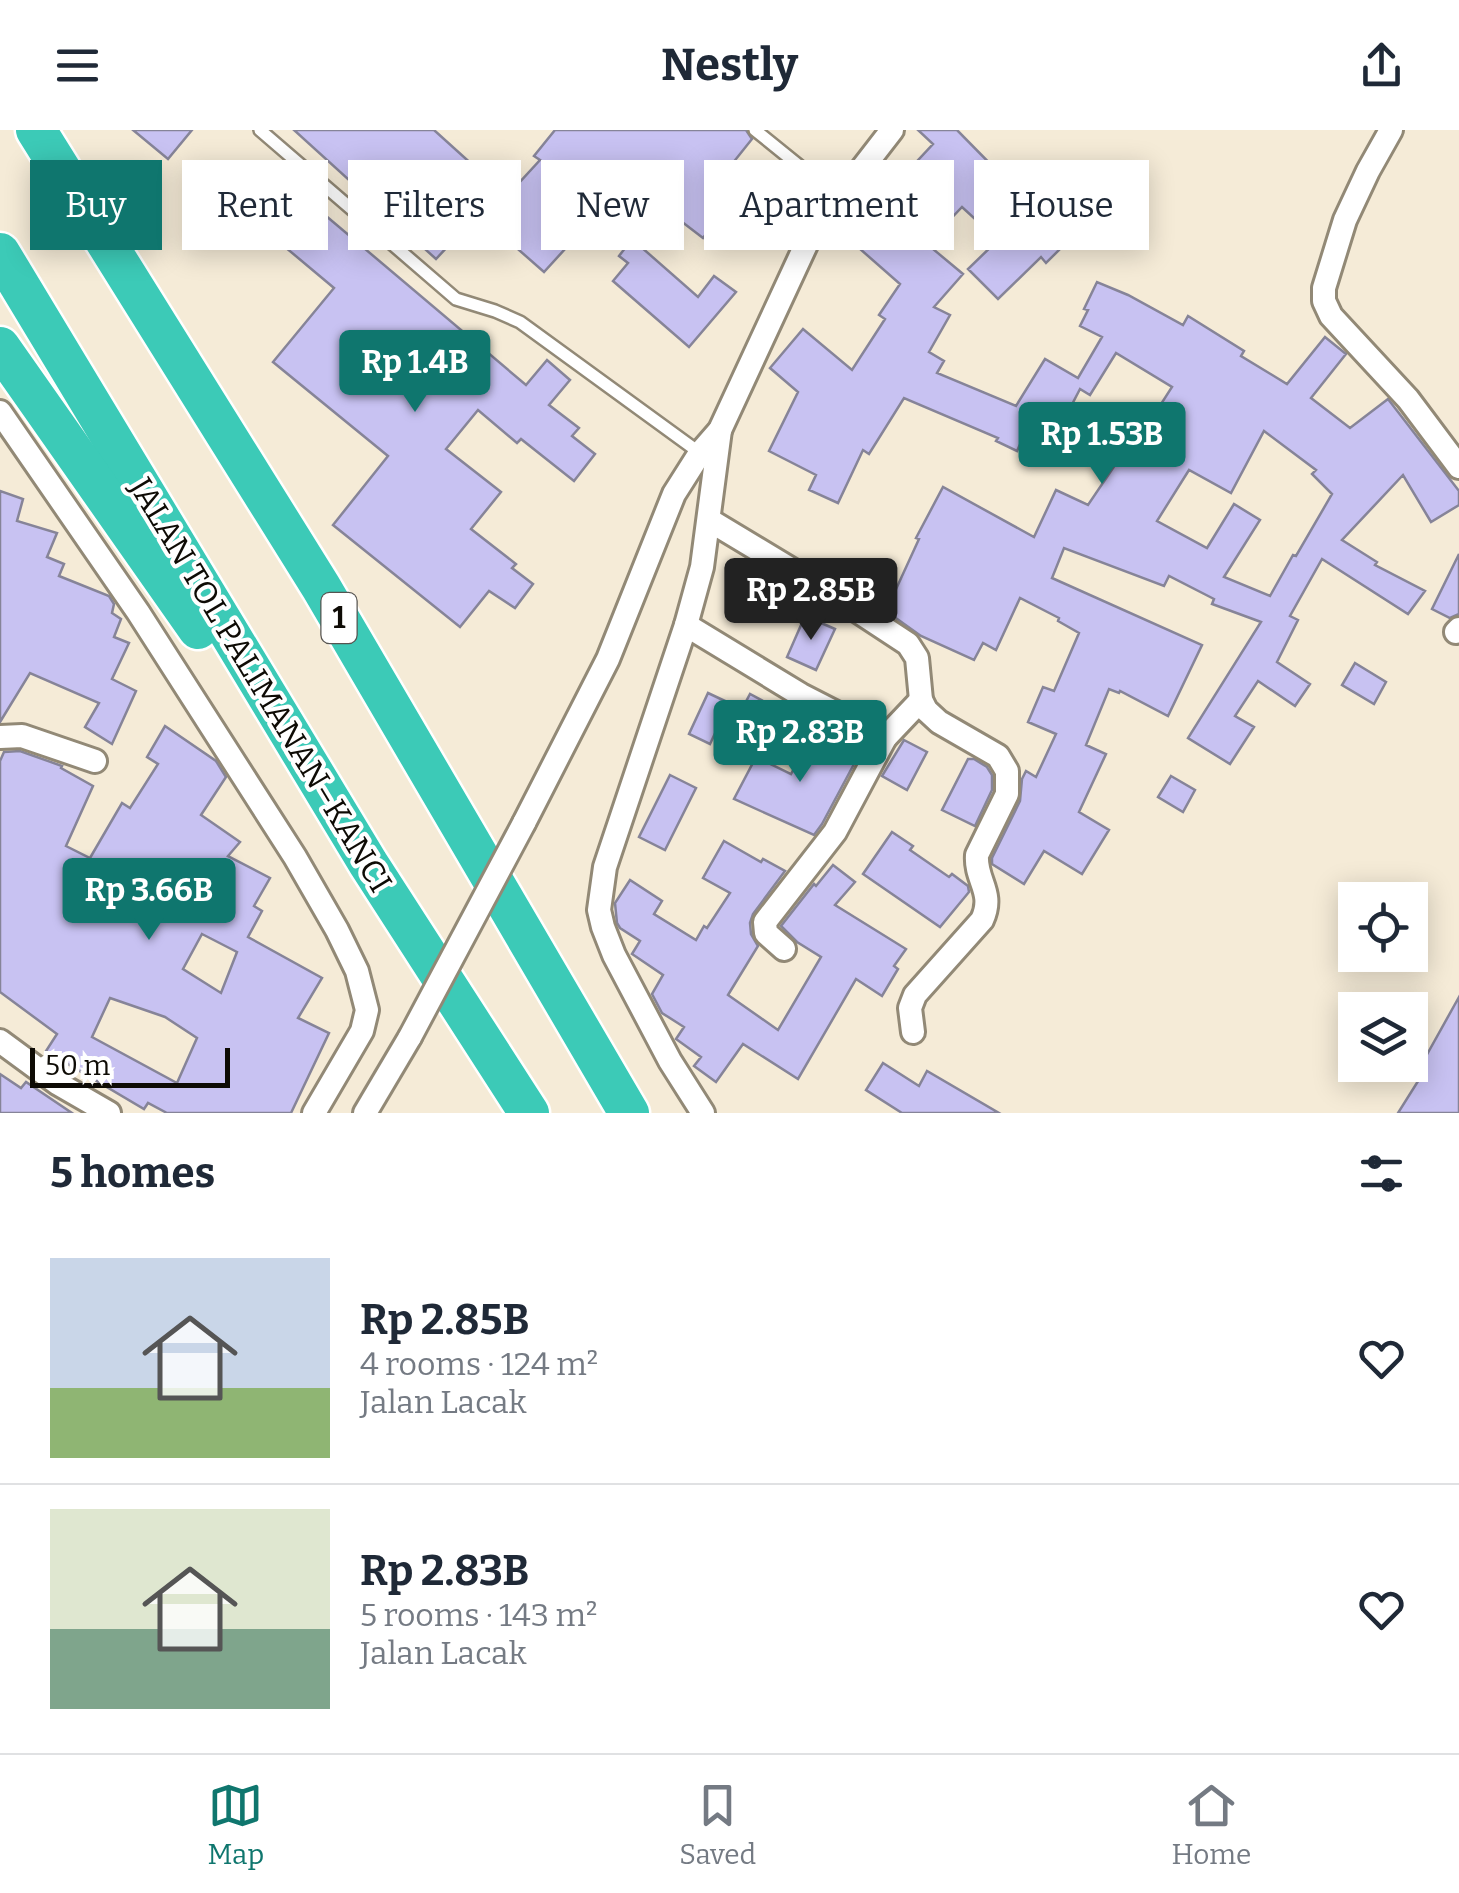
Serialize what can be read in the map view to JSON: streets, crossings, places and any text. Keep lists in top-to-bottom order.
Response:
{
  "streets": {
    "highway": ["1", "JALAN TOL PALIMANAN–KANCI"]
  },
  "scale_bar": "50 m",
  "page": {
    "header": "Nestly",
    "chip": [
      "Buy",
      "Rent",
      "Filters",
      "New",
      "Apartment",
      "House"
    ],
    "price": [
      "Rp 1.4B",
      "Rp 1.53B",
      "Rp 2.85B",
      "Rp 2.83B",
      "Rp 3.66B"
    ],
    "scale": "50 m",
    "heading": "5 homes",
    "list": [
      {
        "name": "Rp 2.85B",
        "note": "4 rooms · 124 m² · Jalan Lacak"
      },
      {
        "name": "Rp 2.83B",
        "note": "5 rooms · 143 m² · Jalan Lacak"
      }
    ],
    "tabs": ["Map", "Saved", "Home"]
  }
}
